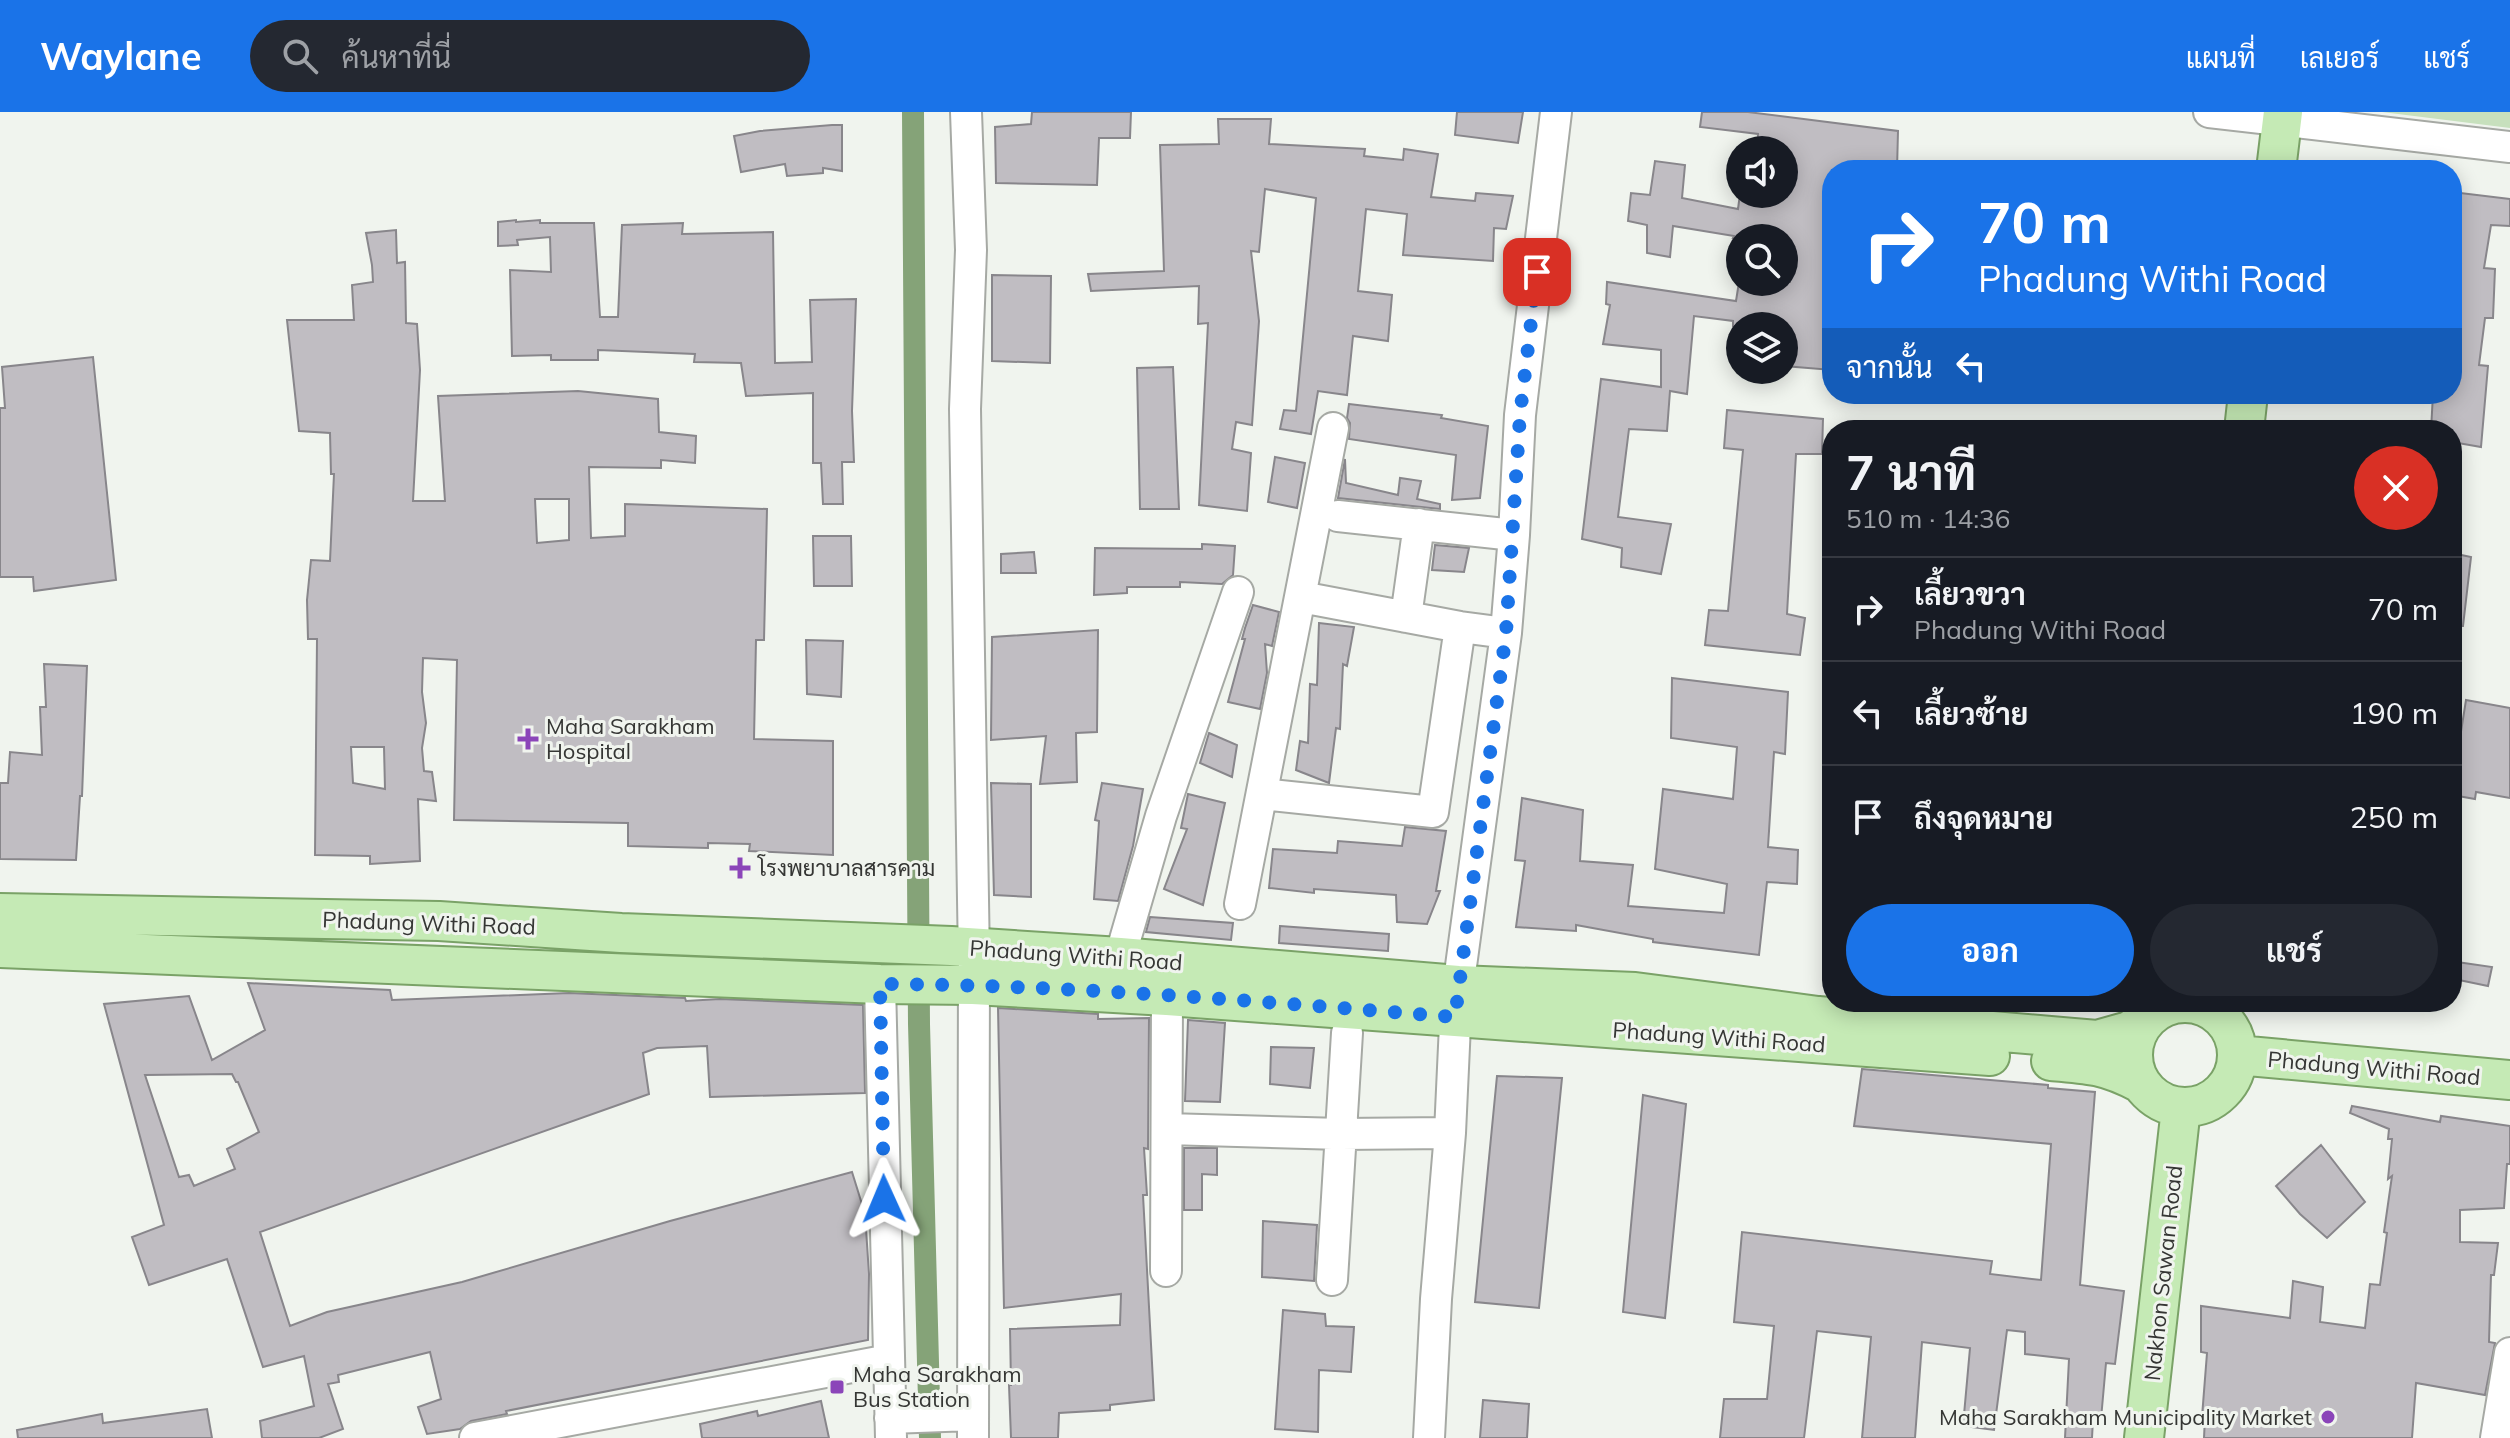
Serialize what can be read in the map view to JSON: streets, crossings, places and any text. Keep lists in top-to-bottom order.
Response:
{
  "streets": {
    "main road": ["Phadung Withi Road", "Nakhon Sawan Road"]
  },
  "places": {
    "health": ["Maha Sarakham Hospital", "โรงพยาบาลสารคาม"],
    "transit": ["Maha Sarakham Bus Station"],
    "other": ["Maha Sarakham Municipality Market"]
  },
  "page": {
    "header": "Waylane",
    "search": "ค้นหาที่นี่",
    "nav": ["แผนที่", "เลเยอร์", "แชร์"],
    "turn": ["70 m", "Phadung Withi Road"],
    "then": "จากนั้น",
    "heading": ["7 นาที", "510 m · 14:36"],
    "list": [
      {
        "name": "เลี้ยวขวา",
        "note": "Phadung Withi Road",
        "value": "70 m"
      },
      {
        "name": "เลี้ยวซ้าย",
        "value": "190 m"
      },
      {
        "name": "ถึงจุดหมาย",
        "value": "250 m"
      }
    ],
    "buttons": ["ออก", "แชร์"]
  }
}
